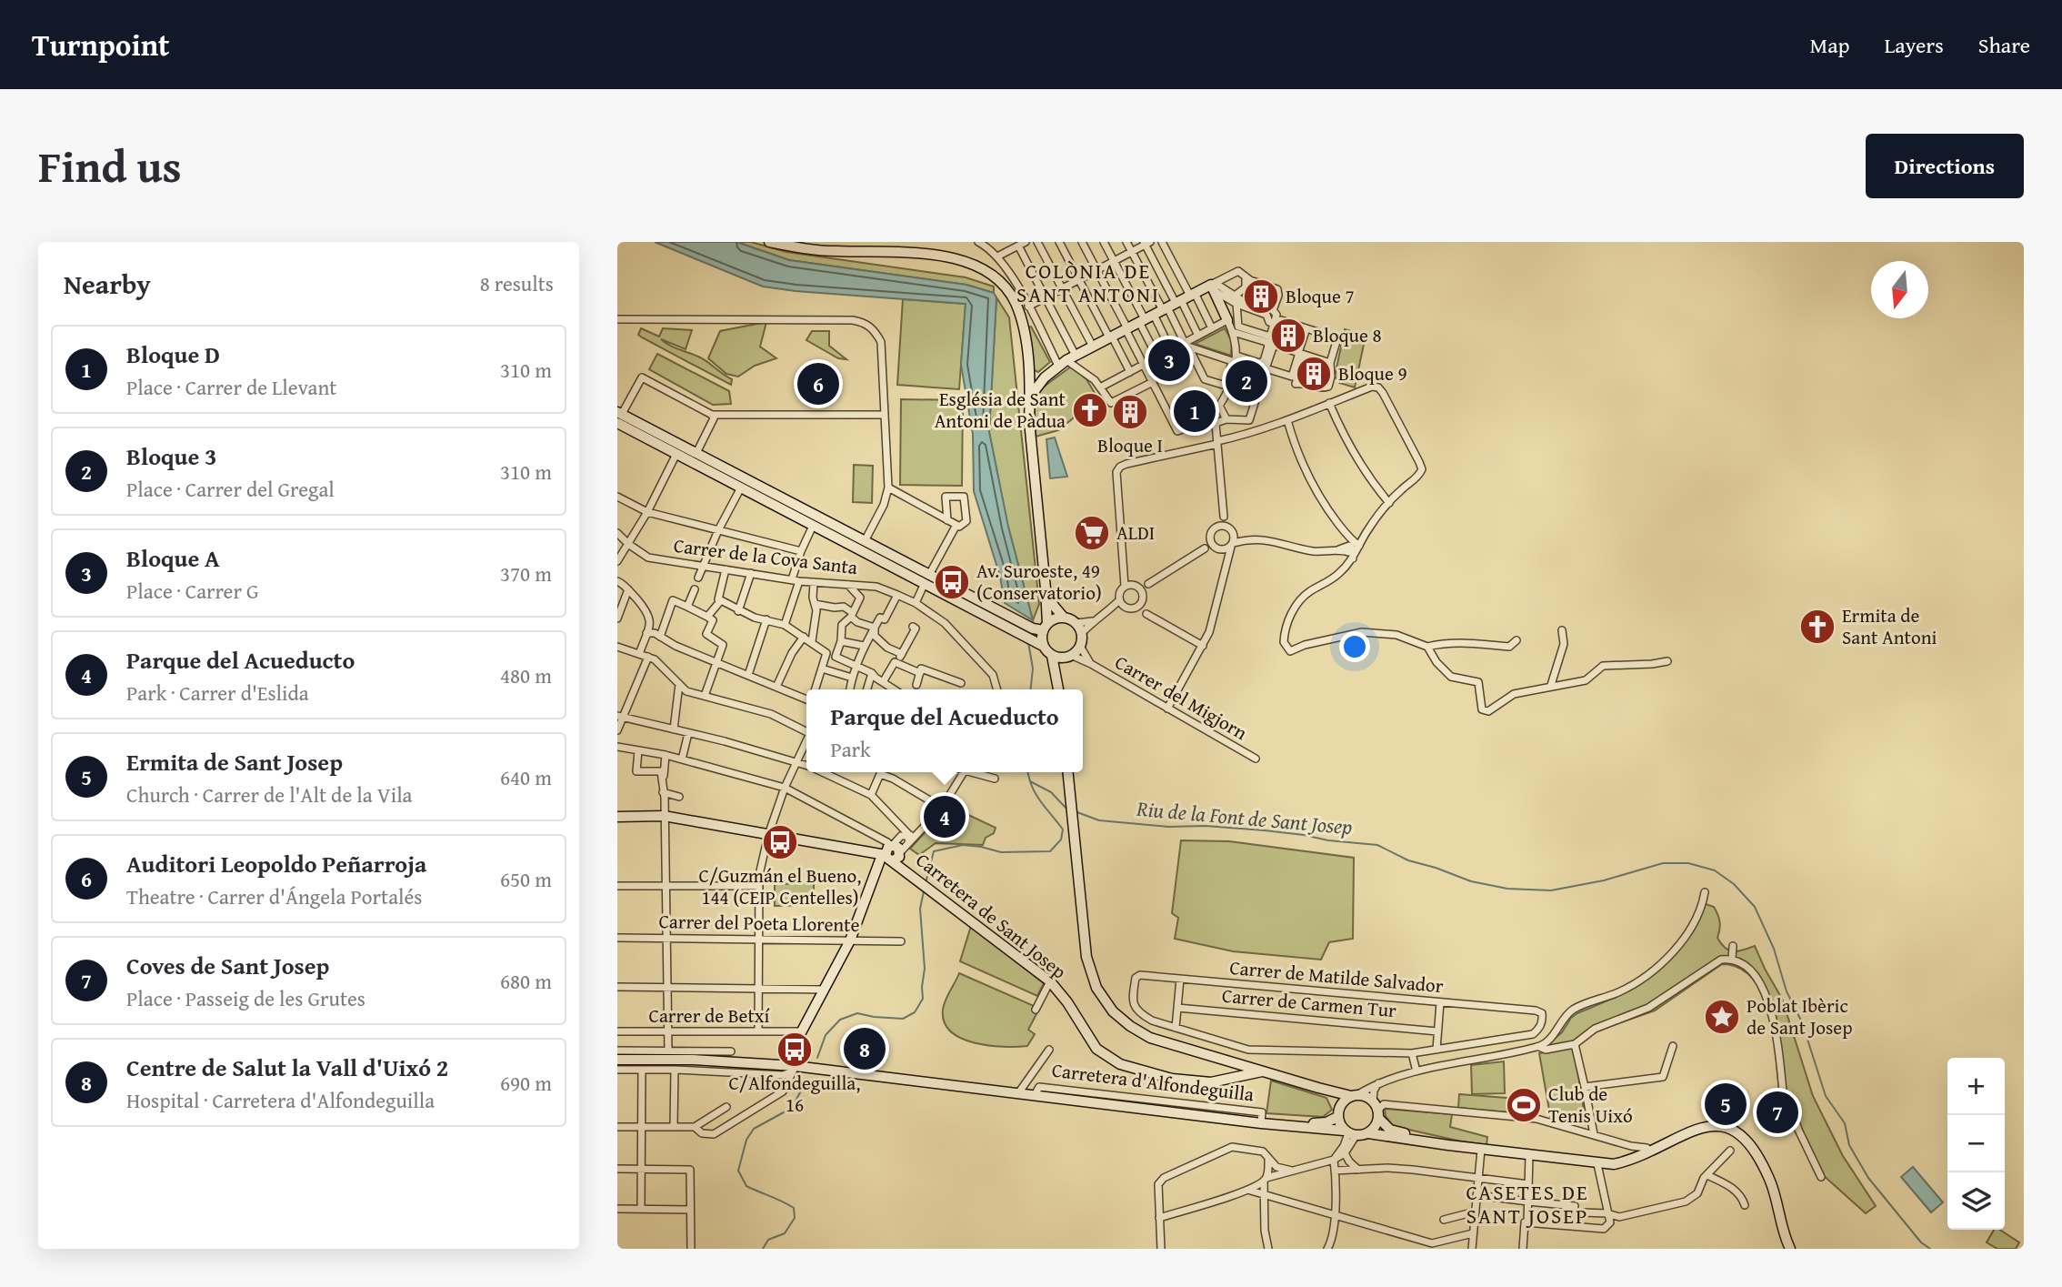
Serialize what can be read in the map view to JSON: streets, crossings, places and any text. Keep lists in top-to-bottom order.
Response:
{
  "streets": {
    "street": [
      "Carrer de la Cova Santa",
      "Carrer del Migjorn",
      "Carretera de Sant Josep",
      "Carrer del Poeta Llorente",
      "Carrer de Matilde Salvador",
      "Carrer de Carmen Tur",
      "Carrer de Betxí",
      "Carretera d'Alfondeguilla"
    ]
  },
  "districts": ["COLÒNIA DE SANT ANTONI", "CASETES DE SANT JOSEP"],
  "water": ["Riu de la Font de Sant Josep"],
  "places": {
    "building": [
      "Bloque 7",
      "Bloque 8",
      "Bloque 9",
      "Bloque I"
    ],
    "church": ["Església de Sant Antoni de Pàdua", "Ermita de Sant Antoni"],
    "supermarket": ["ALDI"],
    "bus stop": ["Av. Suroeste, 49 (Conservatorio)", "C/Guzmán el Bueno, 144 (CEIP Centelles)", "C/Alfondeguilla, 16"],
    "place": ["Poblat Ibèric de Sant Josep"],
    "sports": ["Club de Tenis Uixó"]
  },
  "north": "bottom",
  "page": {
    "header": "Turnpoint",
    "nav": ["Map", "Layers", "Share"],
    "title": "Find us",
    "buttons": "Directions",
    "heading": ["Nearby", "8 results"],
    "list": [
      {
        "mark": "1",
        "name": "Bloque D",
        "note": "Place · Carrer de Llevant",
        "value": "310 m"
      },
      {
        "mark": "2",
        "name": "Bloque 3",
        "note": "Place · Carrer del Gregal",
        "value": "310 m"
      },
      {
        "mark": "3",
        "name": "Bloque A",
        "note": "Place · Carrer G",
        "value": "370 m"
      },
      {
        "mark": "4",
        "name": "Parque del Acueducto",
        "note": "Park · Carrer d'Eslida",
        "value": "480 m"
      },
      {
        "mark": "5",
        "name": "Ermita de Sant Josep",
        "note": "Church · Carrer de l'Alt de la Vila",
        "value": "640 m"
      },
      {
        "mark": "6",
        "name": "Auditori Leopoldo Peñarroja",
        "note": "Theatre · Carrer d'Ángela Portalés",
        "value": "650 m"
      },
      {
        "mark": "7",
        "name": "Coves de Sant Josep",
        "note": "Place · Passeig de les Grutes",
        "value": "680 m"
      },
      {
        "mark": "8",
        "name": "Centre de Salut la Vall d'Uixó 2",
        "note": "Hospital · Carretera d'Alfondeguilla",
        "value": "690 m"
      }
    ],
    "pins": [
      "3",
      "2",
      "6",
      "1",
      "4",
      "8",
      "5",
      "7"
    ],
    "popup": ["Parque del Acueducto", "Park"],
    "map_buttons": ["+", "−"]
  }
}
